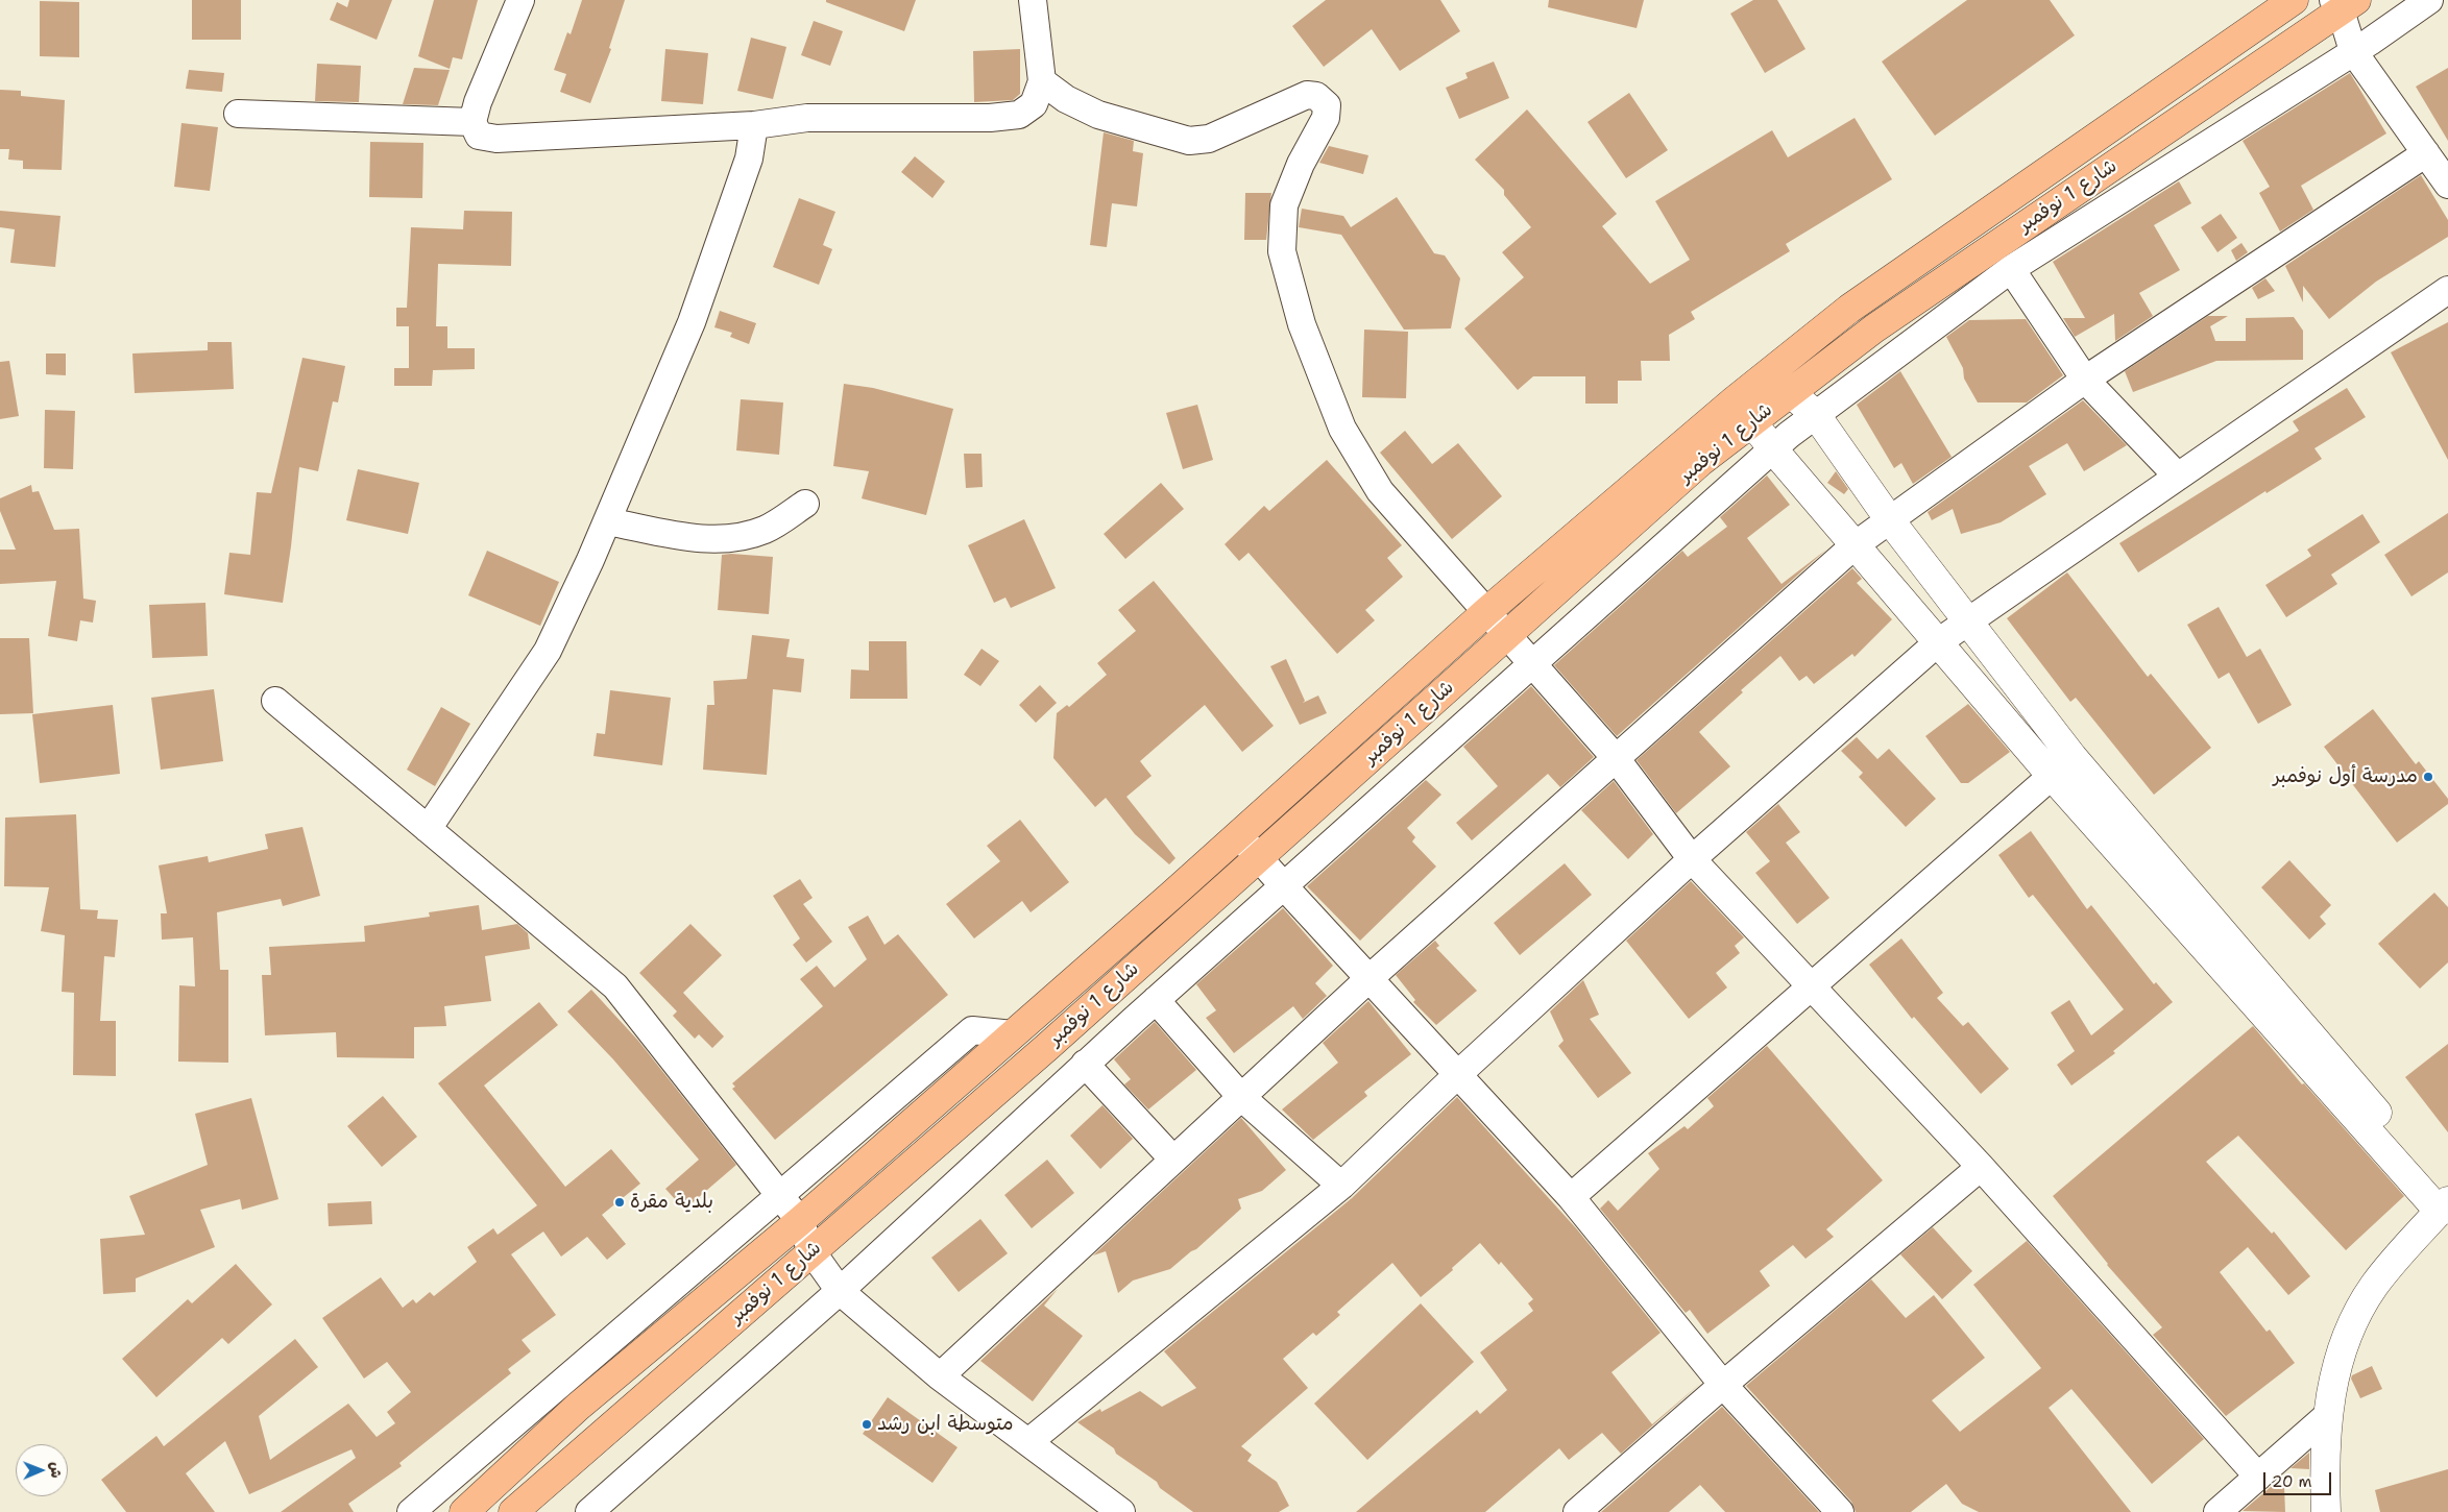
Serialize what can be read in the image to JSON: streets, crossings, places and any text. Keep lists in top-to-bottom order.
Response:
{
  "streets": {
    "main road": ["شارع 1 نوفمبر"]
  },
  "places": ["مدرسة أول نوفمبر", "بلدية مقرة", "متوسطة ابن رشد"],
  "scale_bar": "20 m",
  "north": "right"
}
